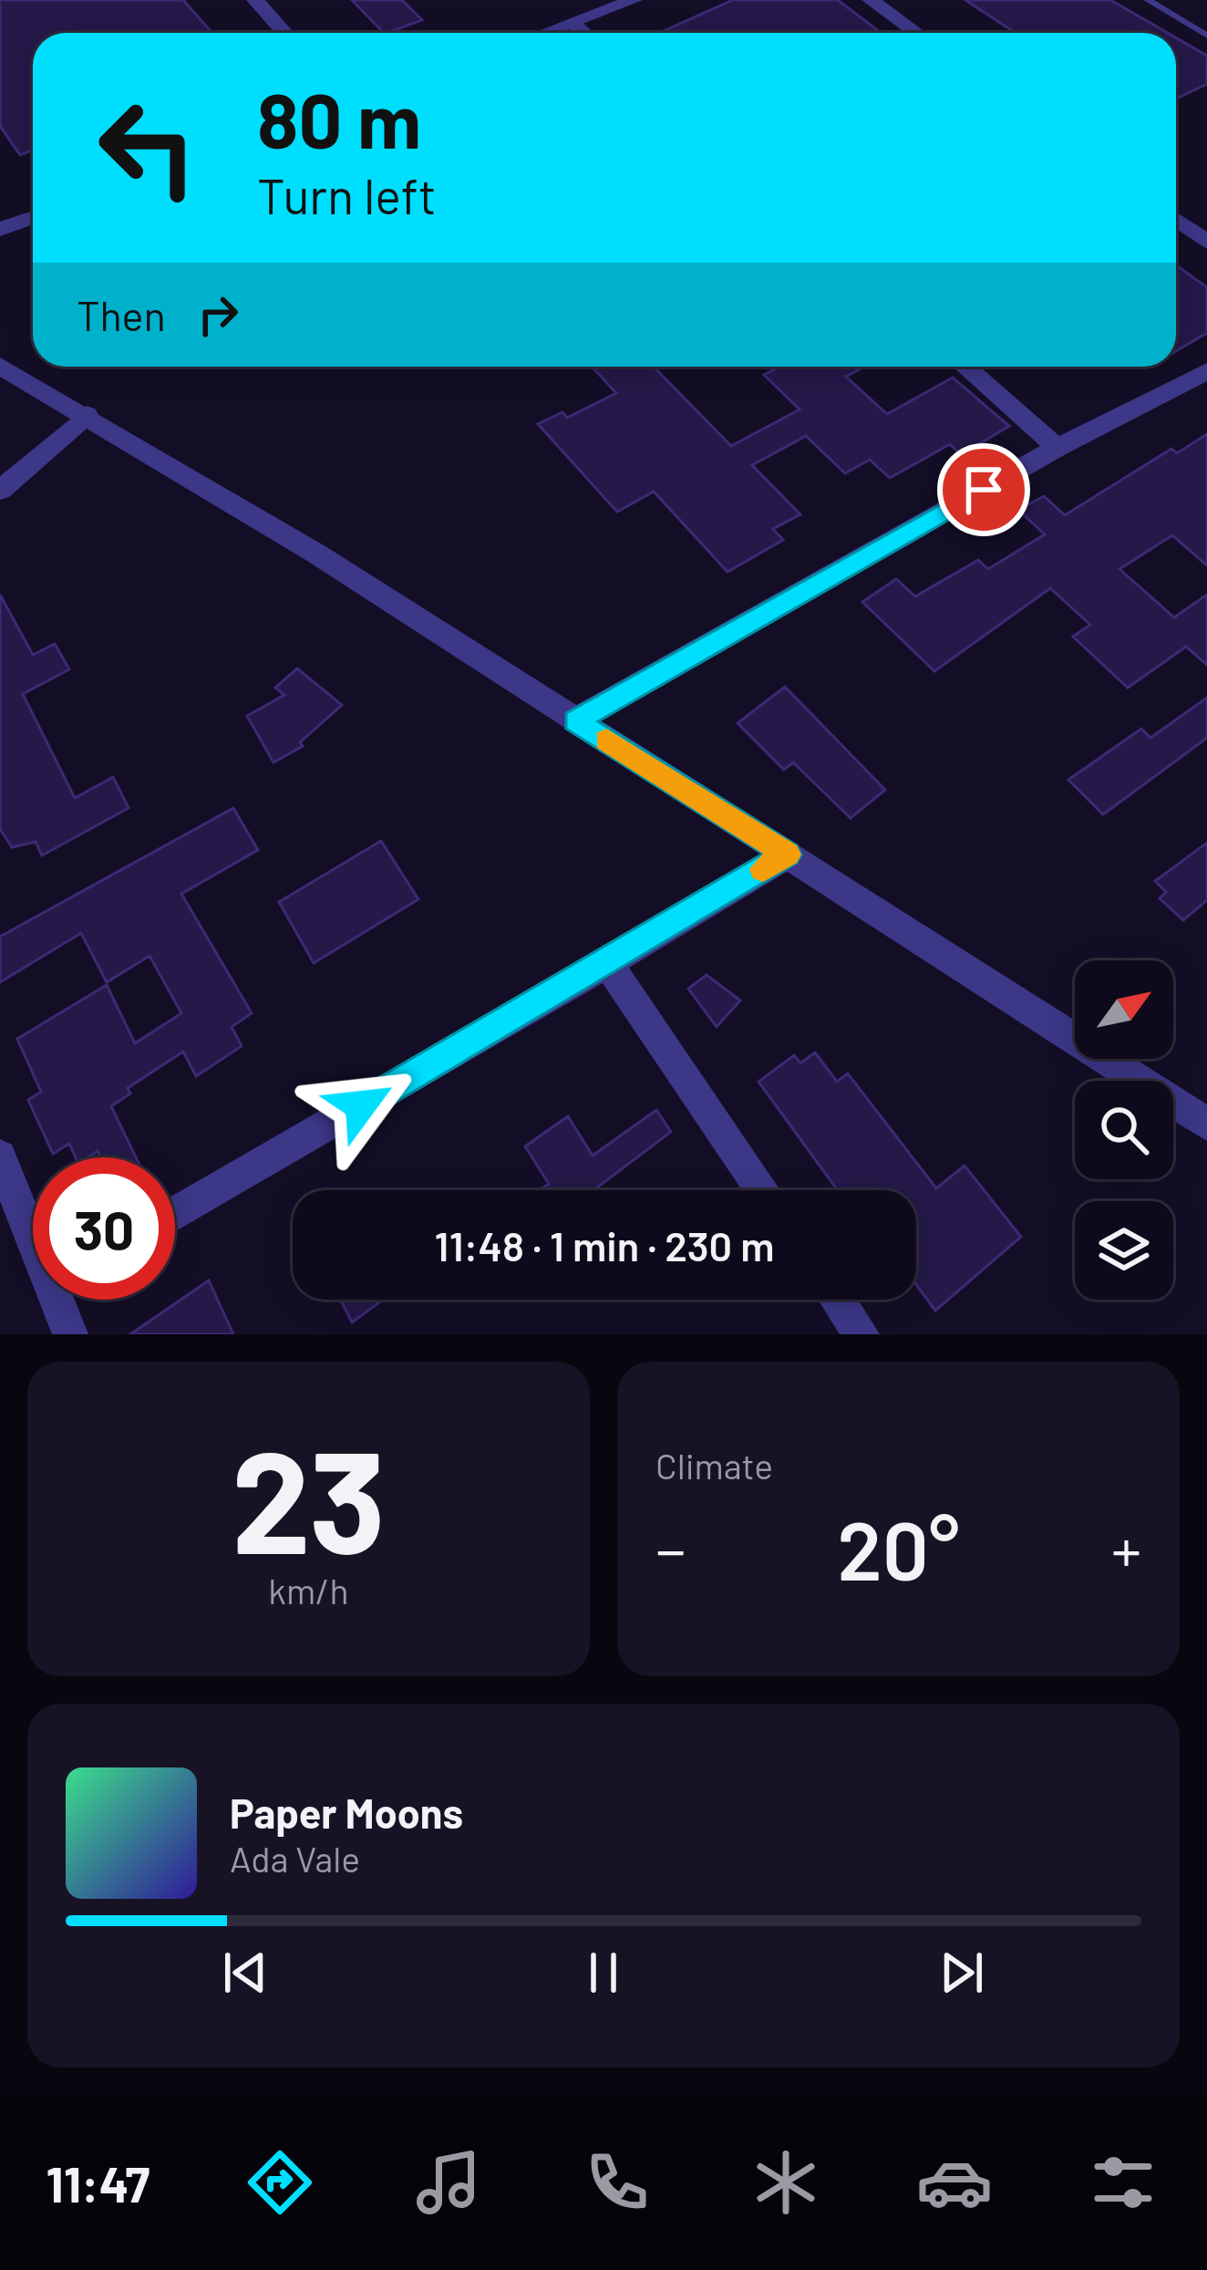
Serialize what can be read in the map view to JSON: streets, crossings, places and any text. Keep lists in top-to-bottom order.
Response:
{
  "north": "top right",
  "page": {
    "turn": ["80 m", "Turn left"],
    "then": "Then",
    "limit": "30",
    "trip": "11:48 · 1 min · 230 m",
    "tile": [
      ["23", "km/h"],
      "Climate"
    ],
    "heat": ["−", "20°", "+"],
    "song": ["Paper Moons", "Ada Vale"],
    "tabs": "11:47"
  }
}
